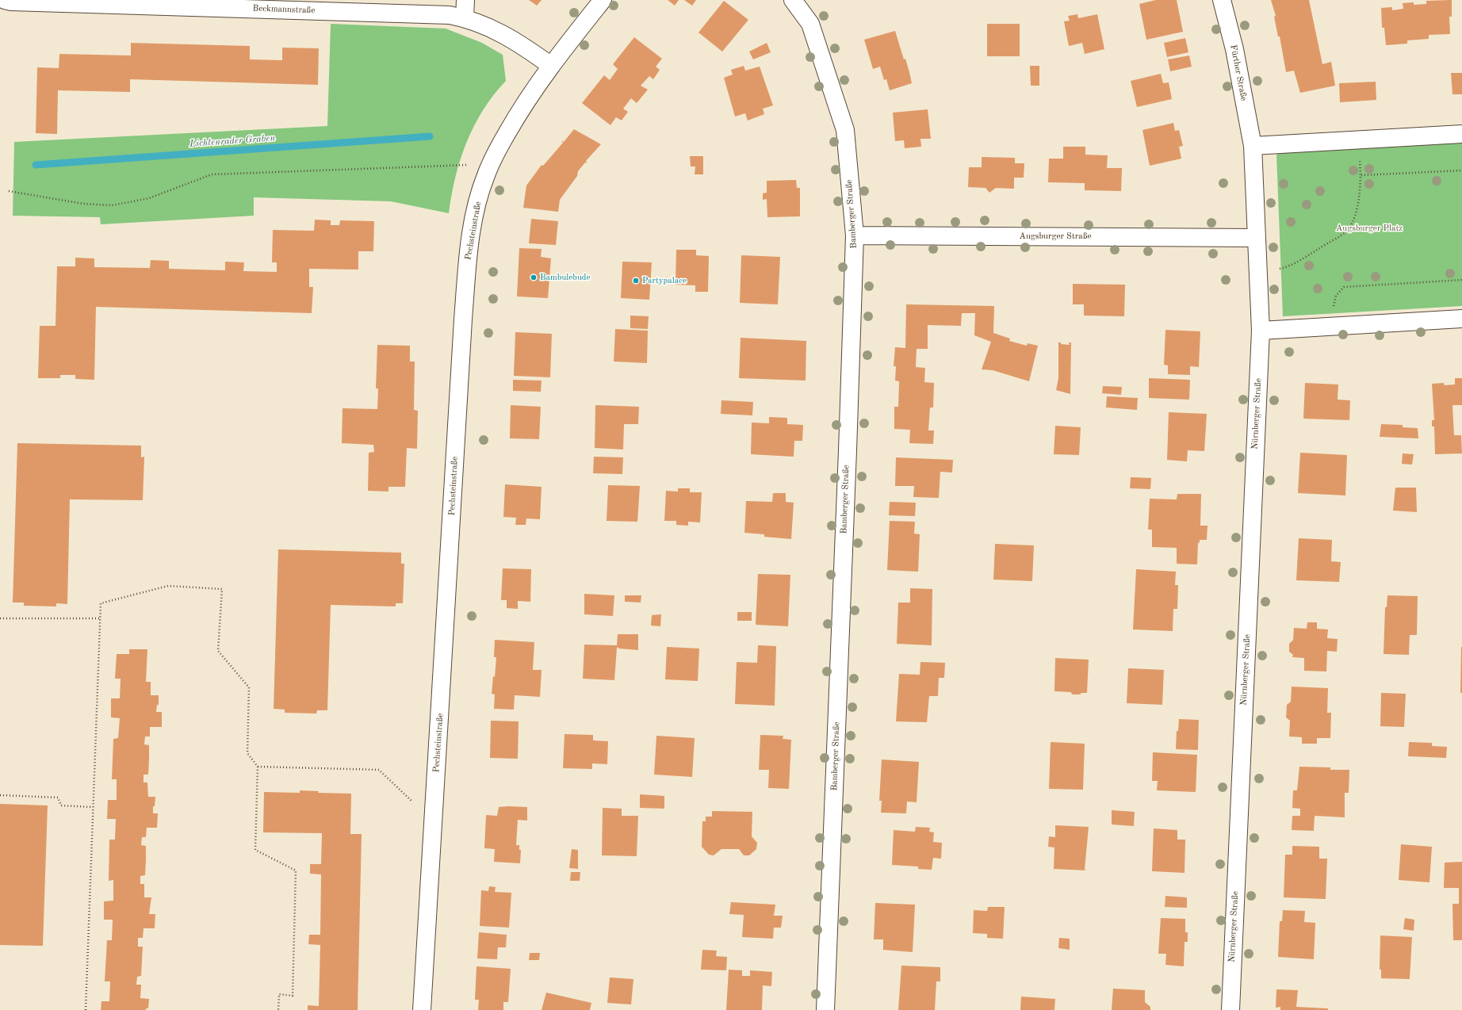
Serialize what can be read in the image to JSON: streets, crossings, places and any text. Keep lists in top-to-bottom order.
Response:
{
  "streets": {
    "street": [
      "Beckmannstraße",
      "Fürther Straße",
      "Bamberger Straße",
      "Pechsteinstraße",
      "Augsburger Straße",
      "Nürnberger Straße"
    ]
  },
  "crossings": [
    ["Beckmannstraße", "Pechsteinstraße"],
    ["Bamberger Straße", "Augsburger Straße"]
  ],
  "water": ["Lichtenrader Graben"],
  "parks": ["Augsburger Platz"],
  "places": ["Bambulebude", "Partypalace"]
}
